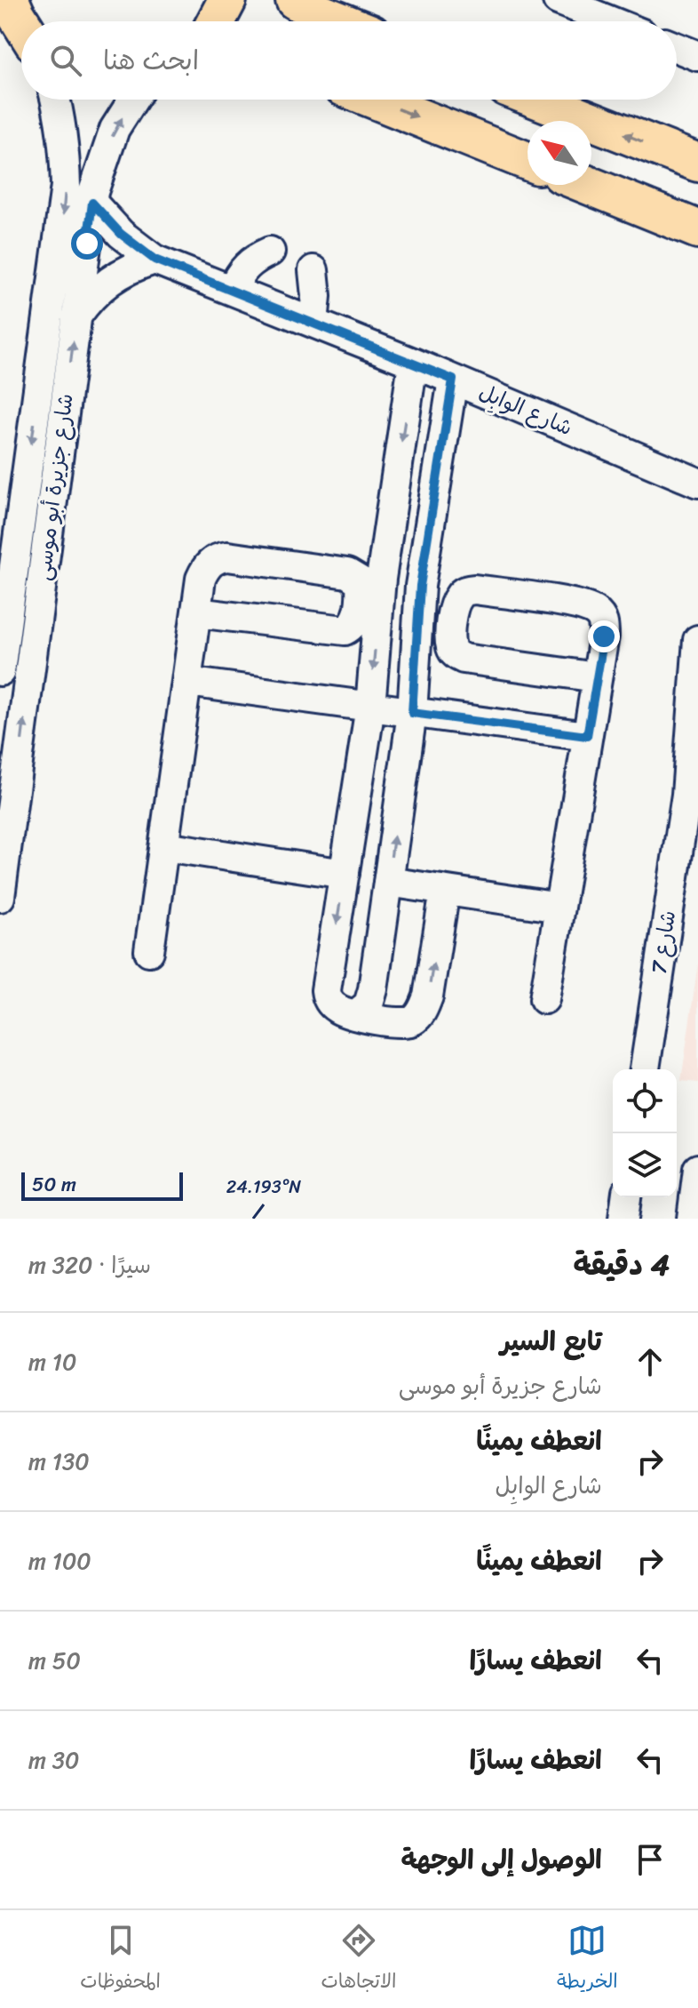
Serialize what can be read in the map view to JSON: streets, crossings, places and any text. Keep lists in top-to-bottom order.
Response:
{
  "streets": {
    "street": ["شارع الوابِل", "شارع جزيرة أبو موسى", "شارع 7"]
  },
  "crossings": [
    ["شارع الوابِل", "شارع جزيرة أبو موسى"]
  ],
  "scale_bar": "50 m",
  "north": "top left",
  "page": {
    "search": "ابحث هنا",
    "scale": "50 m",
    "heading": ["4 دقيقة", "سيرًا · 320 m"],
    "list": [
      ["تابع السير", "شارع جزيرة أبو موسى", "10 m"],
      ["انعطف يمينًا", "شارع الوابِل", "130 m"],
      ["انعطف يمينًا", "100 m"],
      ["انعطف يسارًا", "50 m"],
      ["انعطف يسارًا", "30 m"],
      "الوصول إلى الوجهة"
    ],
    "nav": ["الخريطة", "الاتجاهات", "المحفوظات"]
  },
  "coordinates": ["24.193°N"]
}
